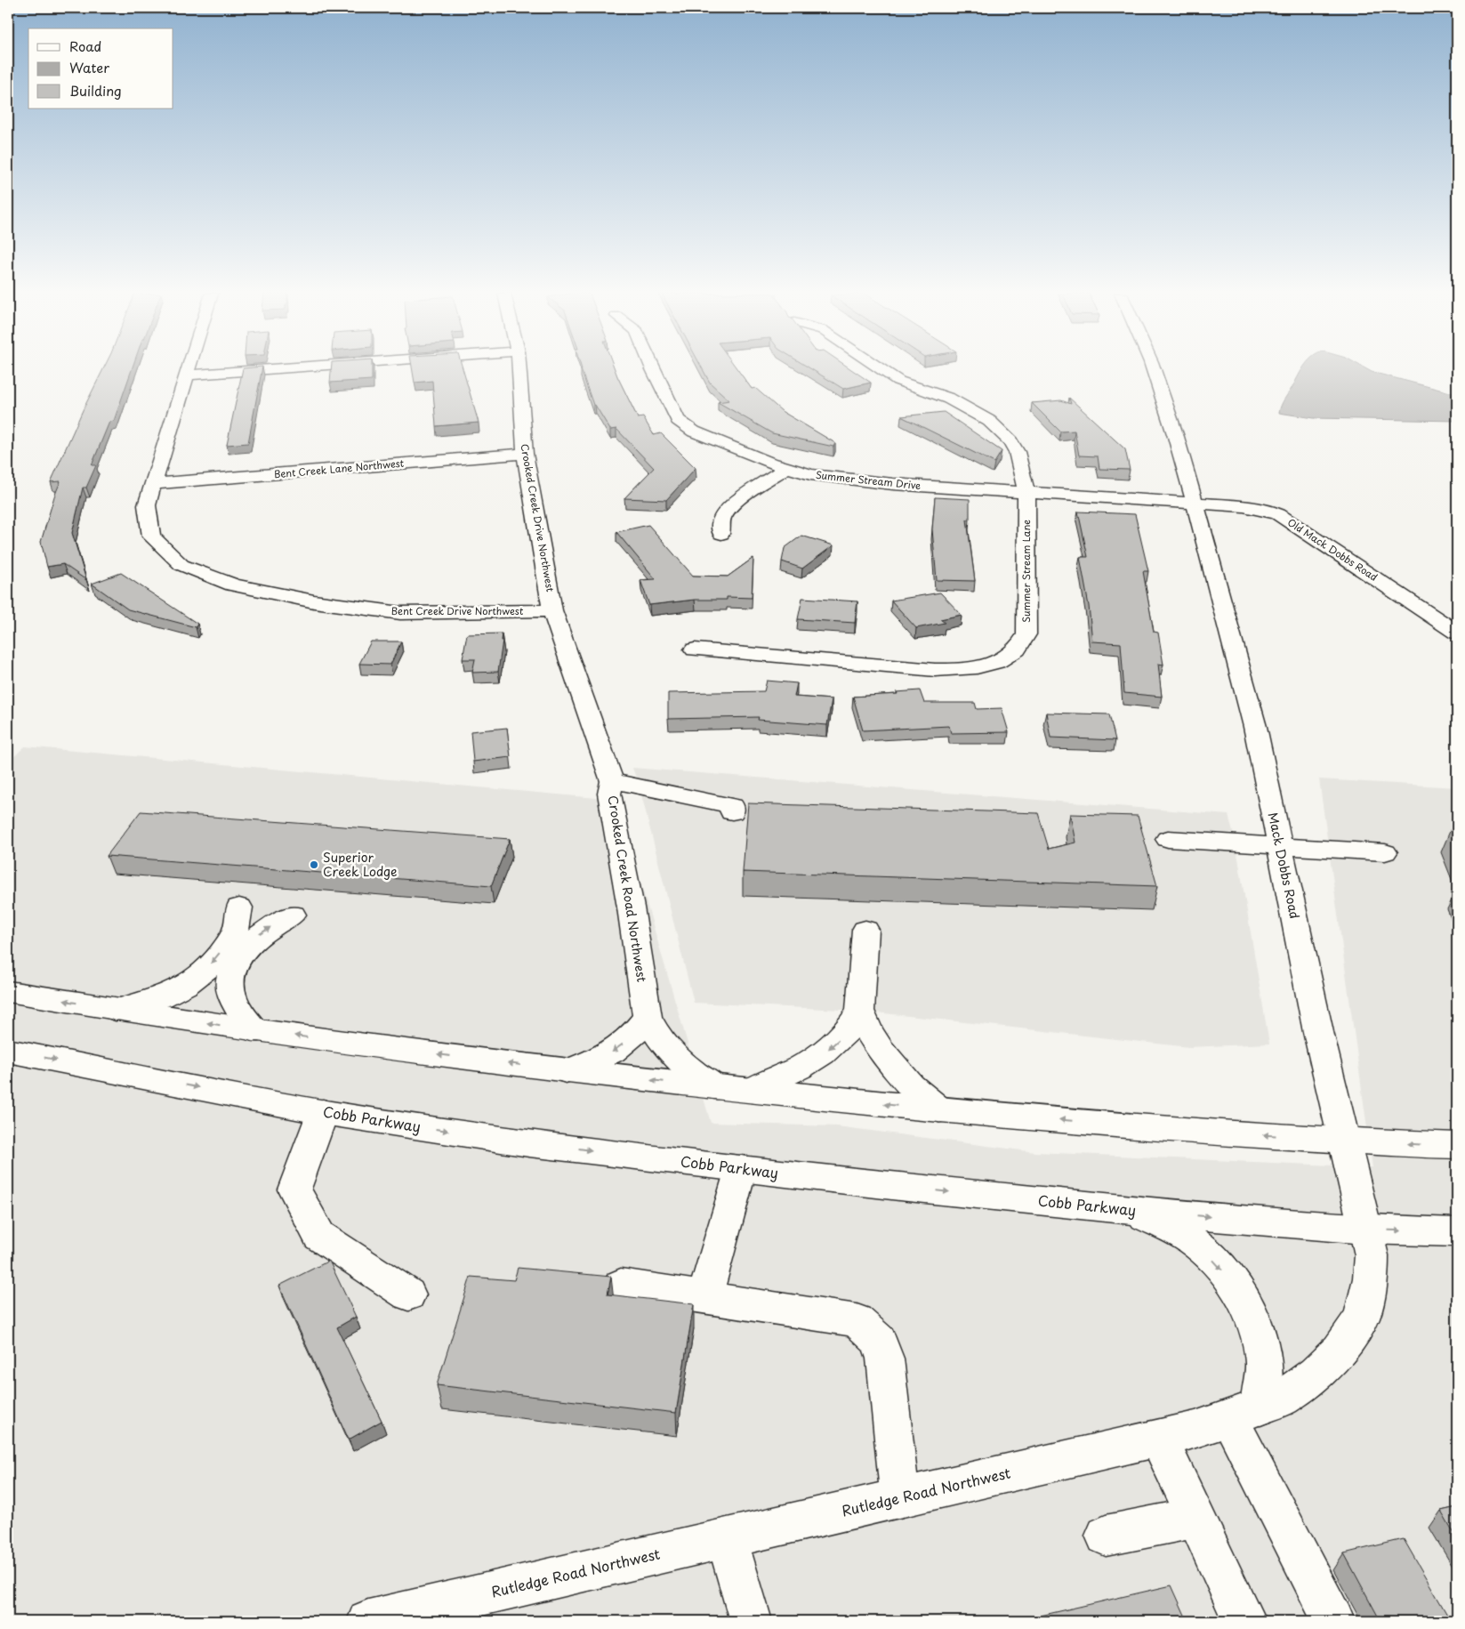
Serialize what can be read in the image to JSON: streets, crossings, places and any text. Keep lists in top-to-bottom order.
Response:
{
  "streets": {
    "street": [
      "Bent Creek Lane Northwest",
      "Summer Stream Drive",
      "Crooked Creek Drive Northwest",
      "Old Mack Dobbs Road",
      "Summer Stream Lane",
      "Bent Creek Drive Northwest",
      "Mack Dobbs Road",
      "Crooked Creek Road Northwest",
      "Cobb Parkway",
      "Rutledge Road Northwest"
    ]
  },
  "crossings": [
    ["Bent Creek Lane Northwest", "Crooked Creek Drive Northwest"],
    ["Bent Creek Lane Northwest", "Bent Creek Drive Northwest"],
    ["Summer Stream Drive", "Old Mack Dobbs Road"],
    ["Summer Stream Drive", "Summer Stream Lane"],
    ["Summer Stream Drive", "Mack Dobbs Road"],
    ["Crooked Creek Drive Northwest", "Bent Creek Drive Northwest"],
    ["Crooked Creek Drive Northwest", "Crooked Creek Road Northwest"],
    ["Old Mack Dobbs Road", "Mack Dobbs Road"],
    ["Bent Creek Drive Northwest", "Crooked Creek Road Northwest"],
    ["Mack Dobbs Road", "Cobb Parkway"],
    ["Mack Dobbs Road", "Rutledge Road Northwest"],
    ["Cobb Parkway", "Rutledge Road Northwest"]
  ],
  "places": ["Superior Creek Lodge"],
  "legend": ["Road", "Water", "Building"]
}
